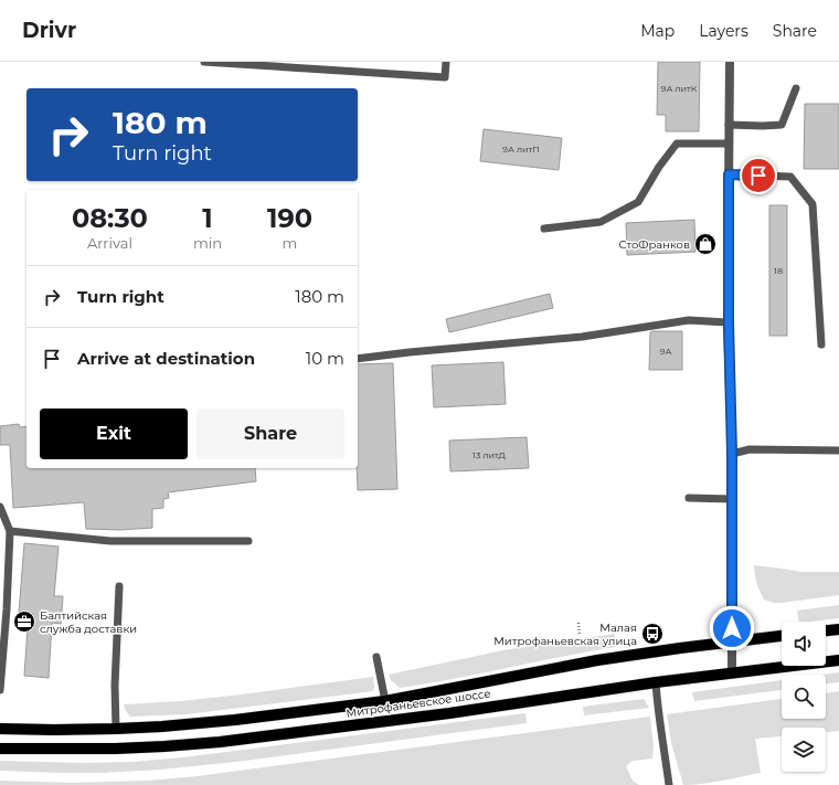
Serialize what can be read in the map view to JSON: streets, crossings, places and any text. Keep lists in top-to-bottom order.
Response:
{
  "streets": {
    "main road": ["Митрофаньевское шоссе"]
  },
  "places": {
    "shop": ["СтоФранков"],
    "office": ["Балтийская служба доставки"],
    "bus stop": ["Малая Митрофаньевская улица"]
  },
  "house_numbers": [
    "9А литК",
    "9А литП",
    "18",
    "9А",
    "13 литД"
  ],
  "page": {
    "header": "Drivr",
    "nav": ["Map", "Layers", "Share"],
    "turn": ["180 m", "Turn right"],
    "eta": [
      "08:30",
      "Arrival",
      "1",
      "min",
      "190",
      "m"
    ],
    "list": [
      {
        "name": "Turn right",
        "value": "180 m"
      },
      {
        "name": "Arrive at destination",
        "value": "10 m"
      }
    ],
    "buttons": ["Exit", "Share"]
  }
}
